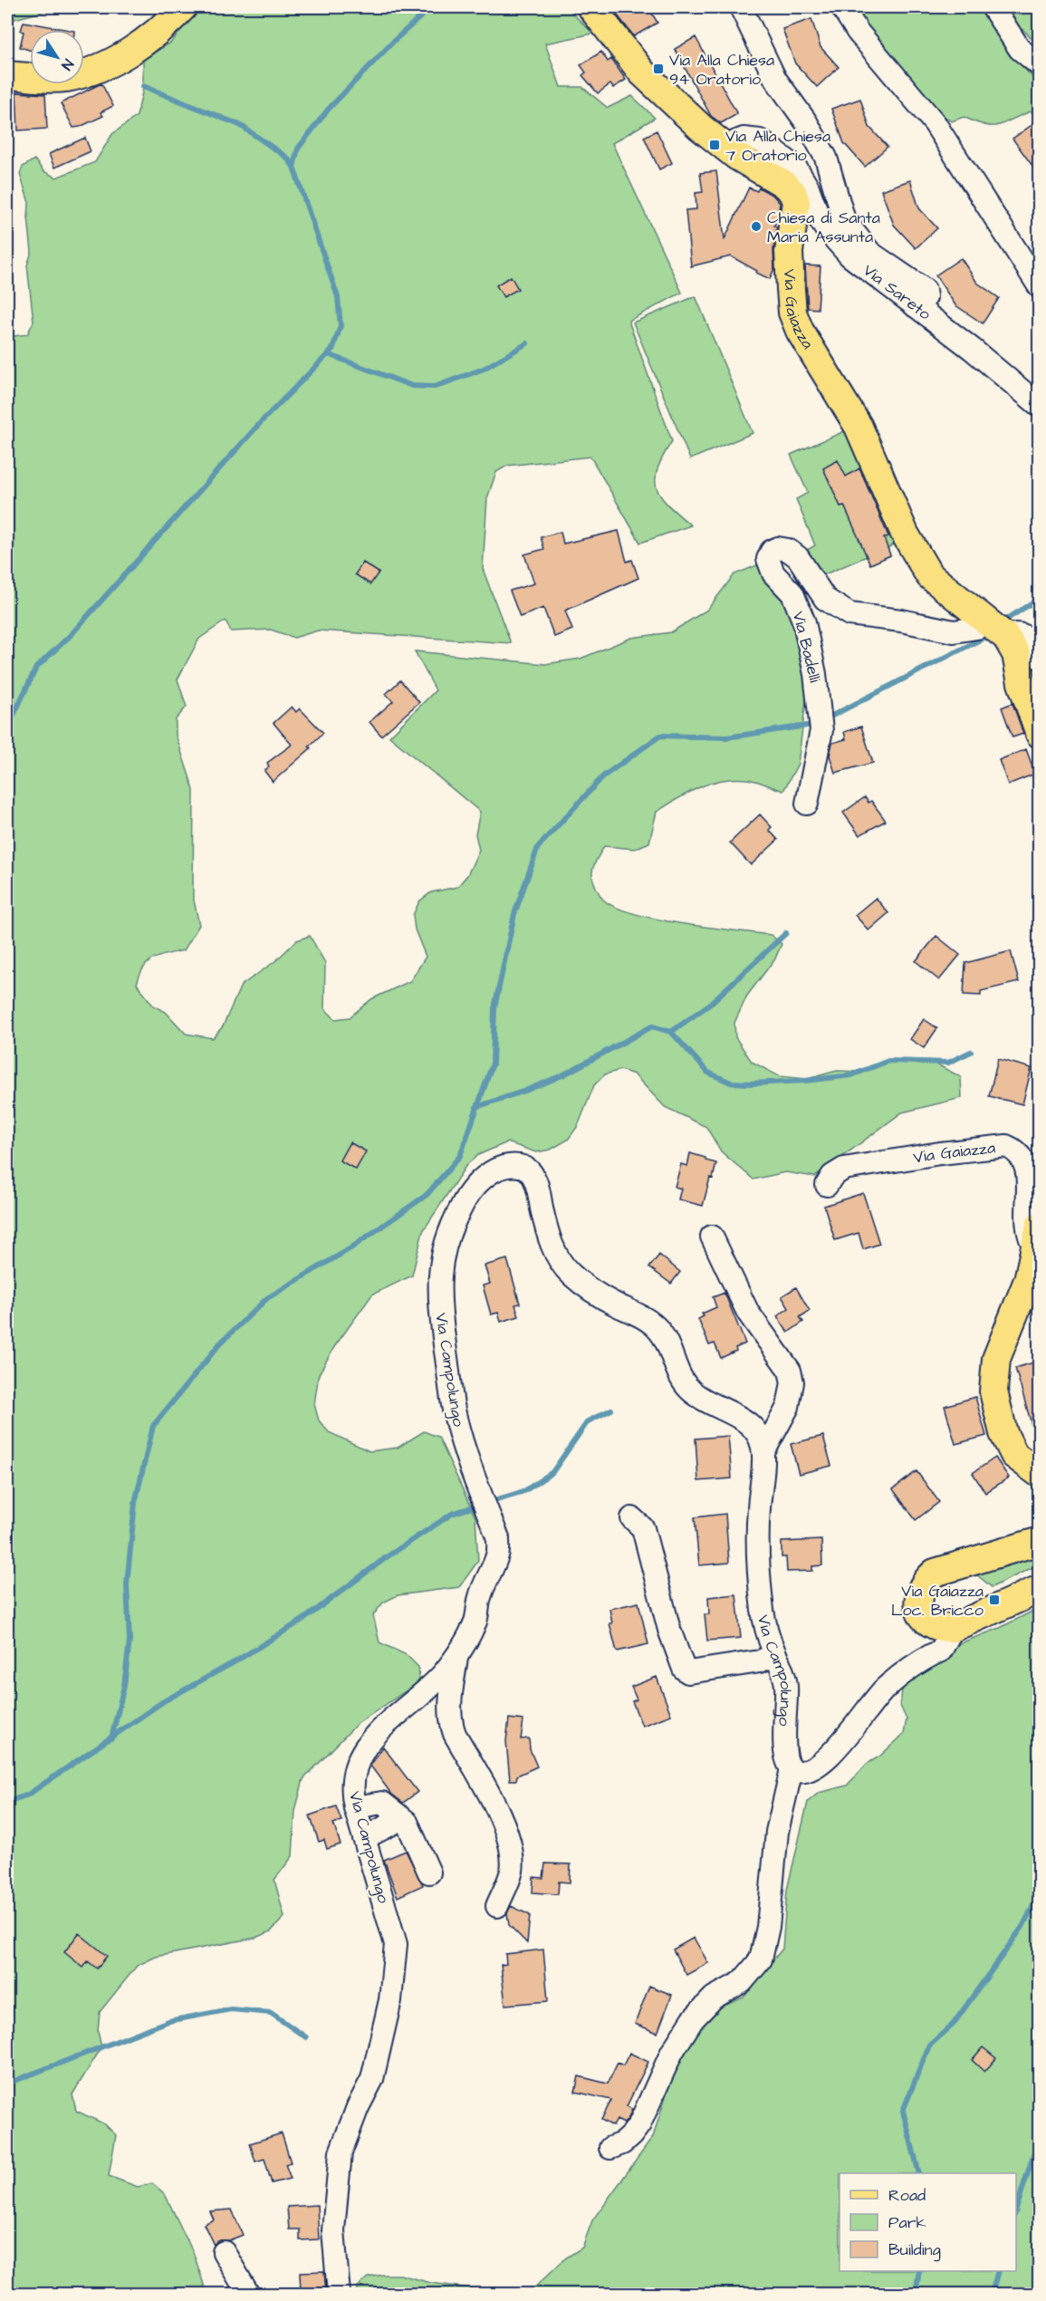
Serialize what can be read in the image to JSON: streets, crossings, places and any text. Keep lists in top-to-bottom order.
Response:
{
  "streets": {
    "main road": ["Via Gaiazza"],
    "street": ["Via Sareto", "Via Badelli", "Via Campolungo"]
  },
  "crossings": [
    ["Via Sareto", "Via Gaiazza"],
    ["Via Gaiazza", "Via Badelli"]
  ],
  "places": {
    "transit": ["Via Alla Chiesa 94 Oratorio", "Via Alla Chiesa 7 Oratorio", "Via Gaiazza Loc. Bricco"],
    "other": ["Chiesa di Santa Maria Assunta"]
  },
  "legend": ["Road", "Park", "Building"],
  "north": "bottom right"
}
